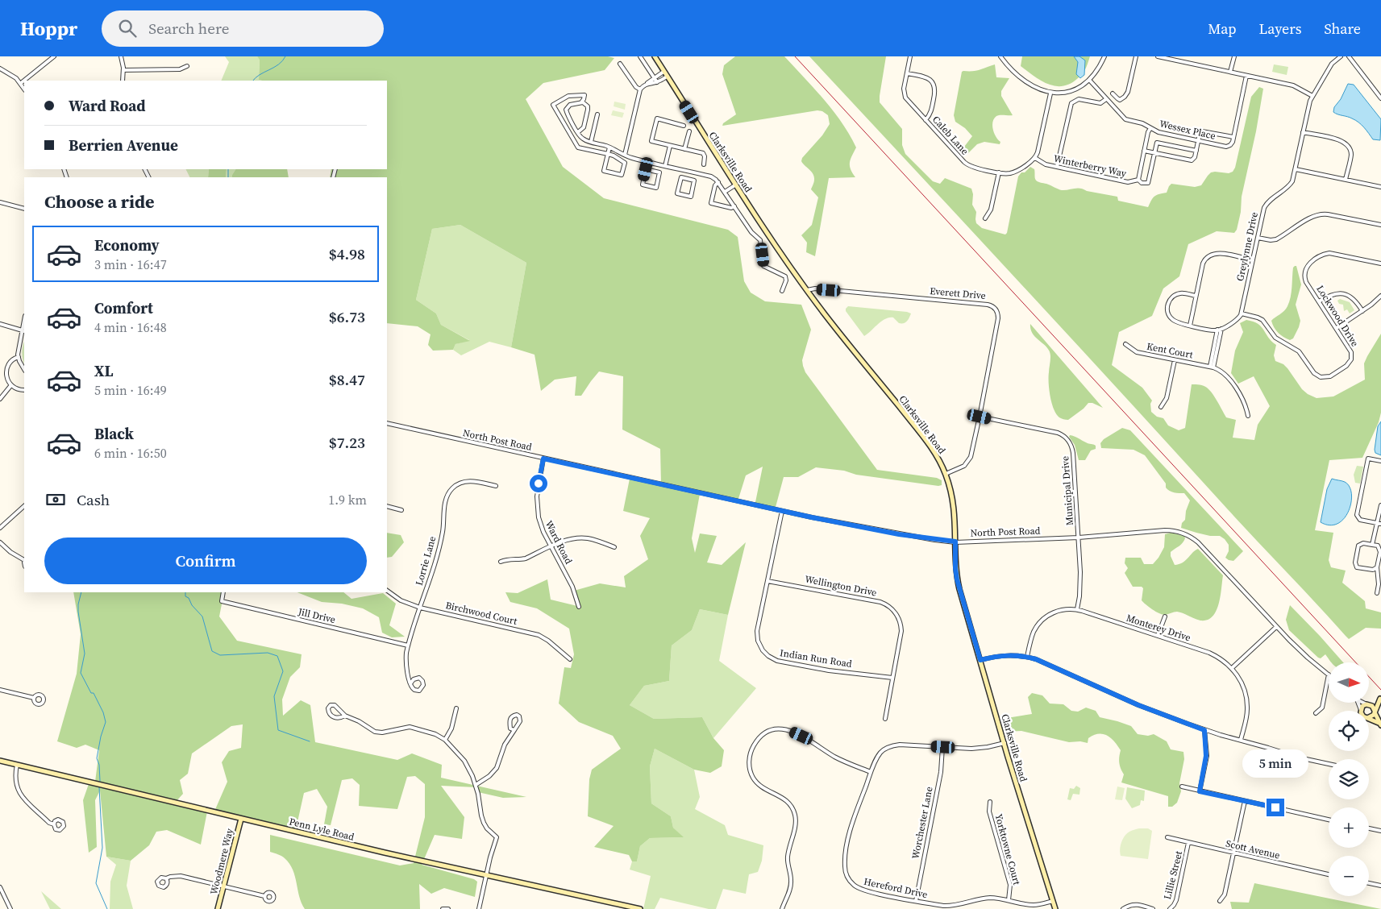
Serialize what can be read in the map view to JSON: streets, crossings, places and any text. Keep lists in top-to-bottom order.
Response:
{
  "streets": {
    "street": [
      "Wessex Place",
      "Caleb Lane",
      "Clarksville Road",
      "Winterberry Way",
      "Greylynne Drive",
      "Everett Drive",
      "Lockwood Drive",
      "Kent Court",
      "North Post Road",
      "Municipal Drive",
      "Ward Road",
      "Lorrie Lane",
      "Wellington Drive",
      "Birchwood Court",
      "Jill Drive",
      "Monterey Drive",
      "Indian Run Road",
      "Worchester Lane",
      "Penn Lyle Road",
      "Yorktowne Court",
      "Scott Avenue",
      "Woodmere Way",
      "Lillie Street",
      "Hereford Drive"
    ]
  },
  "crossings": [
    ["Wessex Place", "Winterberry Way"],
    ["Caleb Lane", "Winterberry Way"],
    ["Clarksville Road", "Everett Drive"],
    ["Clarksville Road", "North Post Road"],
    ["Clarksville Road", "Hereford Drive"],
    ["Greylynne Drive", "Lockwood Drive"],
    ["Everett Drive", "Municipal Drive"],
    ["North Post Road", "Municipal Drive"],
    ["North Post Road", "Ward Road"],
    ["North Post Road", "Indian Run Road"],
    ["Municipal Drive", "Monterey Drive"],
    ["Lorrie Lane", "Birchwood Court"],
    ["Lorrie Lane", "Jill Drive"],
    ["Wellington Drive", "Indian Run Road"],
    ["Worchester Lane", "Hereford Drive"],
    ["Penn Lyle Road", "Woodmere Way"],
    ["Yorktowne Court", "Hereford Drive"],
    ["Scott Avenue", "Lillie Street"]
  ],
  "north": "right",
  "page": {
    "header": "Hoppr",
    "search": "Search here",
    "nav": ["Map", "Layers", "Share"],
    "banner": ["Ward Road", "Berrien Avenue"],
    "heading": "Choose a ride",
    "list": [
      {
        "name": "Economy",
        "note": "3 min · 16:47",
        "value": "$4.98"
      },
      {
        "name": "Comfort",
        "note": "4 min · 16:48",
        "value": "$6.73"
      },
      {
        "name": "XL",
        "note": "5 min · 16:49",
        "value": "$8.47"
      },
      {
        "name": "Black",
        "note": "6 min · 16:50",
        "value": "$7.23"
      }
    ],
    "pay": ["Cash", "1.9 km"],
    "buttons": "Confirm",
    "map_buttons": ["+", "−"],
    "bubble": "5 min"
  }
}
